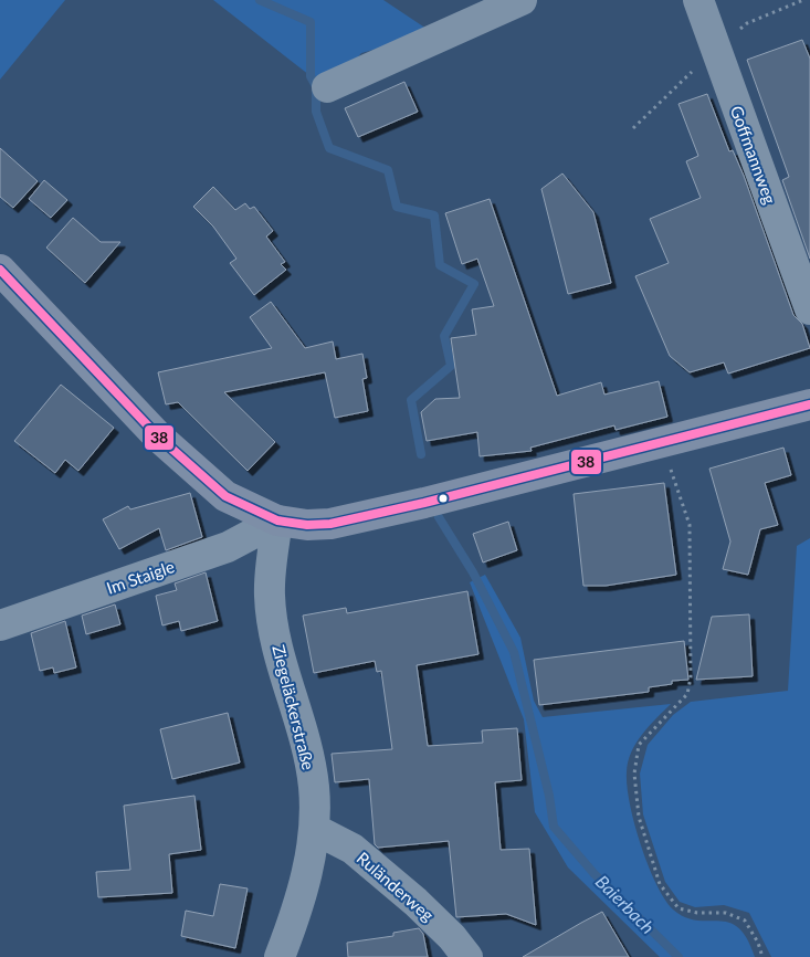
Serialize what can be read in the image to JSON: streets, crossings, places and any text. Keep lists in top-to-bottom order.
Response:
{
  "streets": {
    "street": [
      "Goffmannweg",
      "Im Staigle",
      "Ziegeläckerstraße",
      "Ruländerweg"
    ]
  },
  "crossings": [
    ["Im Staigle", "Ziegeläckerstraße"],
    ["Ziegeläckerstraße", "Ruländerweg"]
  ],
  "water": ["Baierbach"],
  "lines": ["transit line 38"]
}
